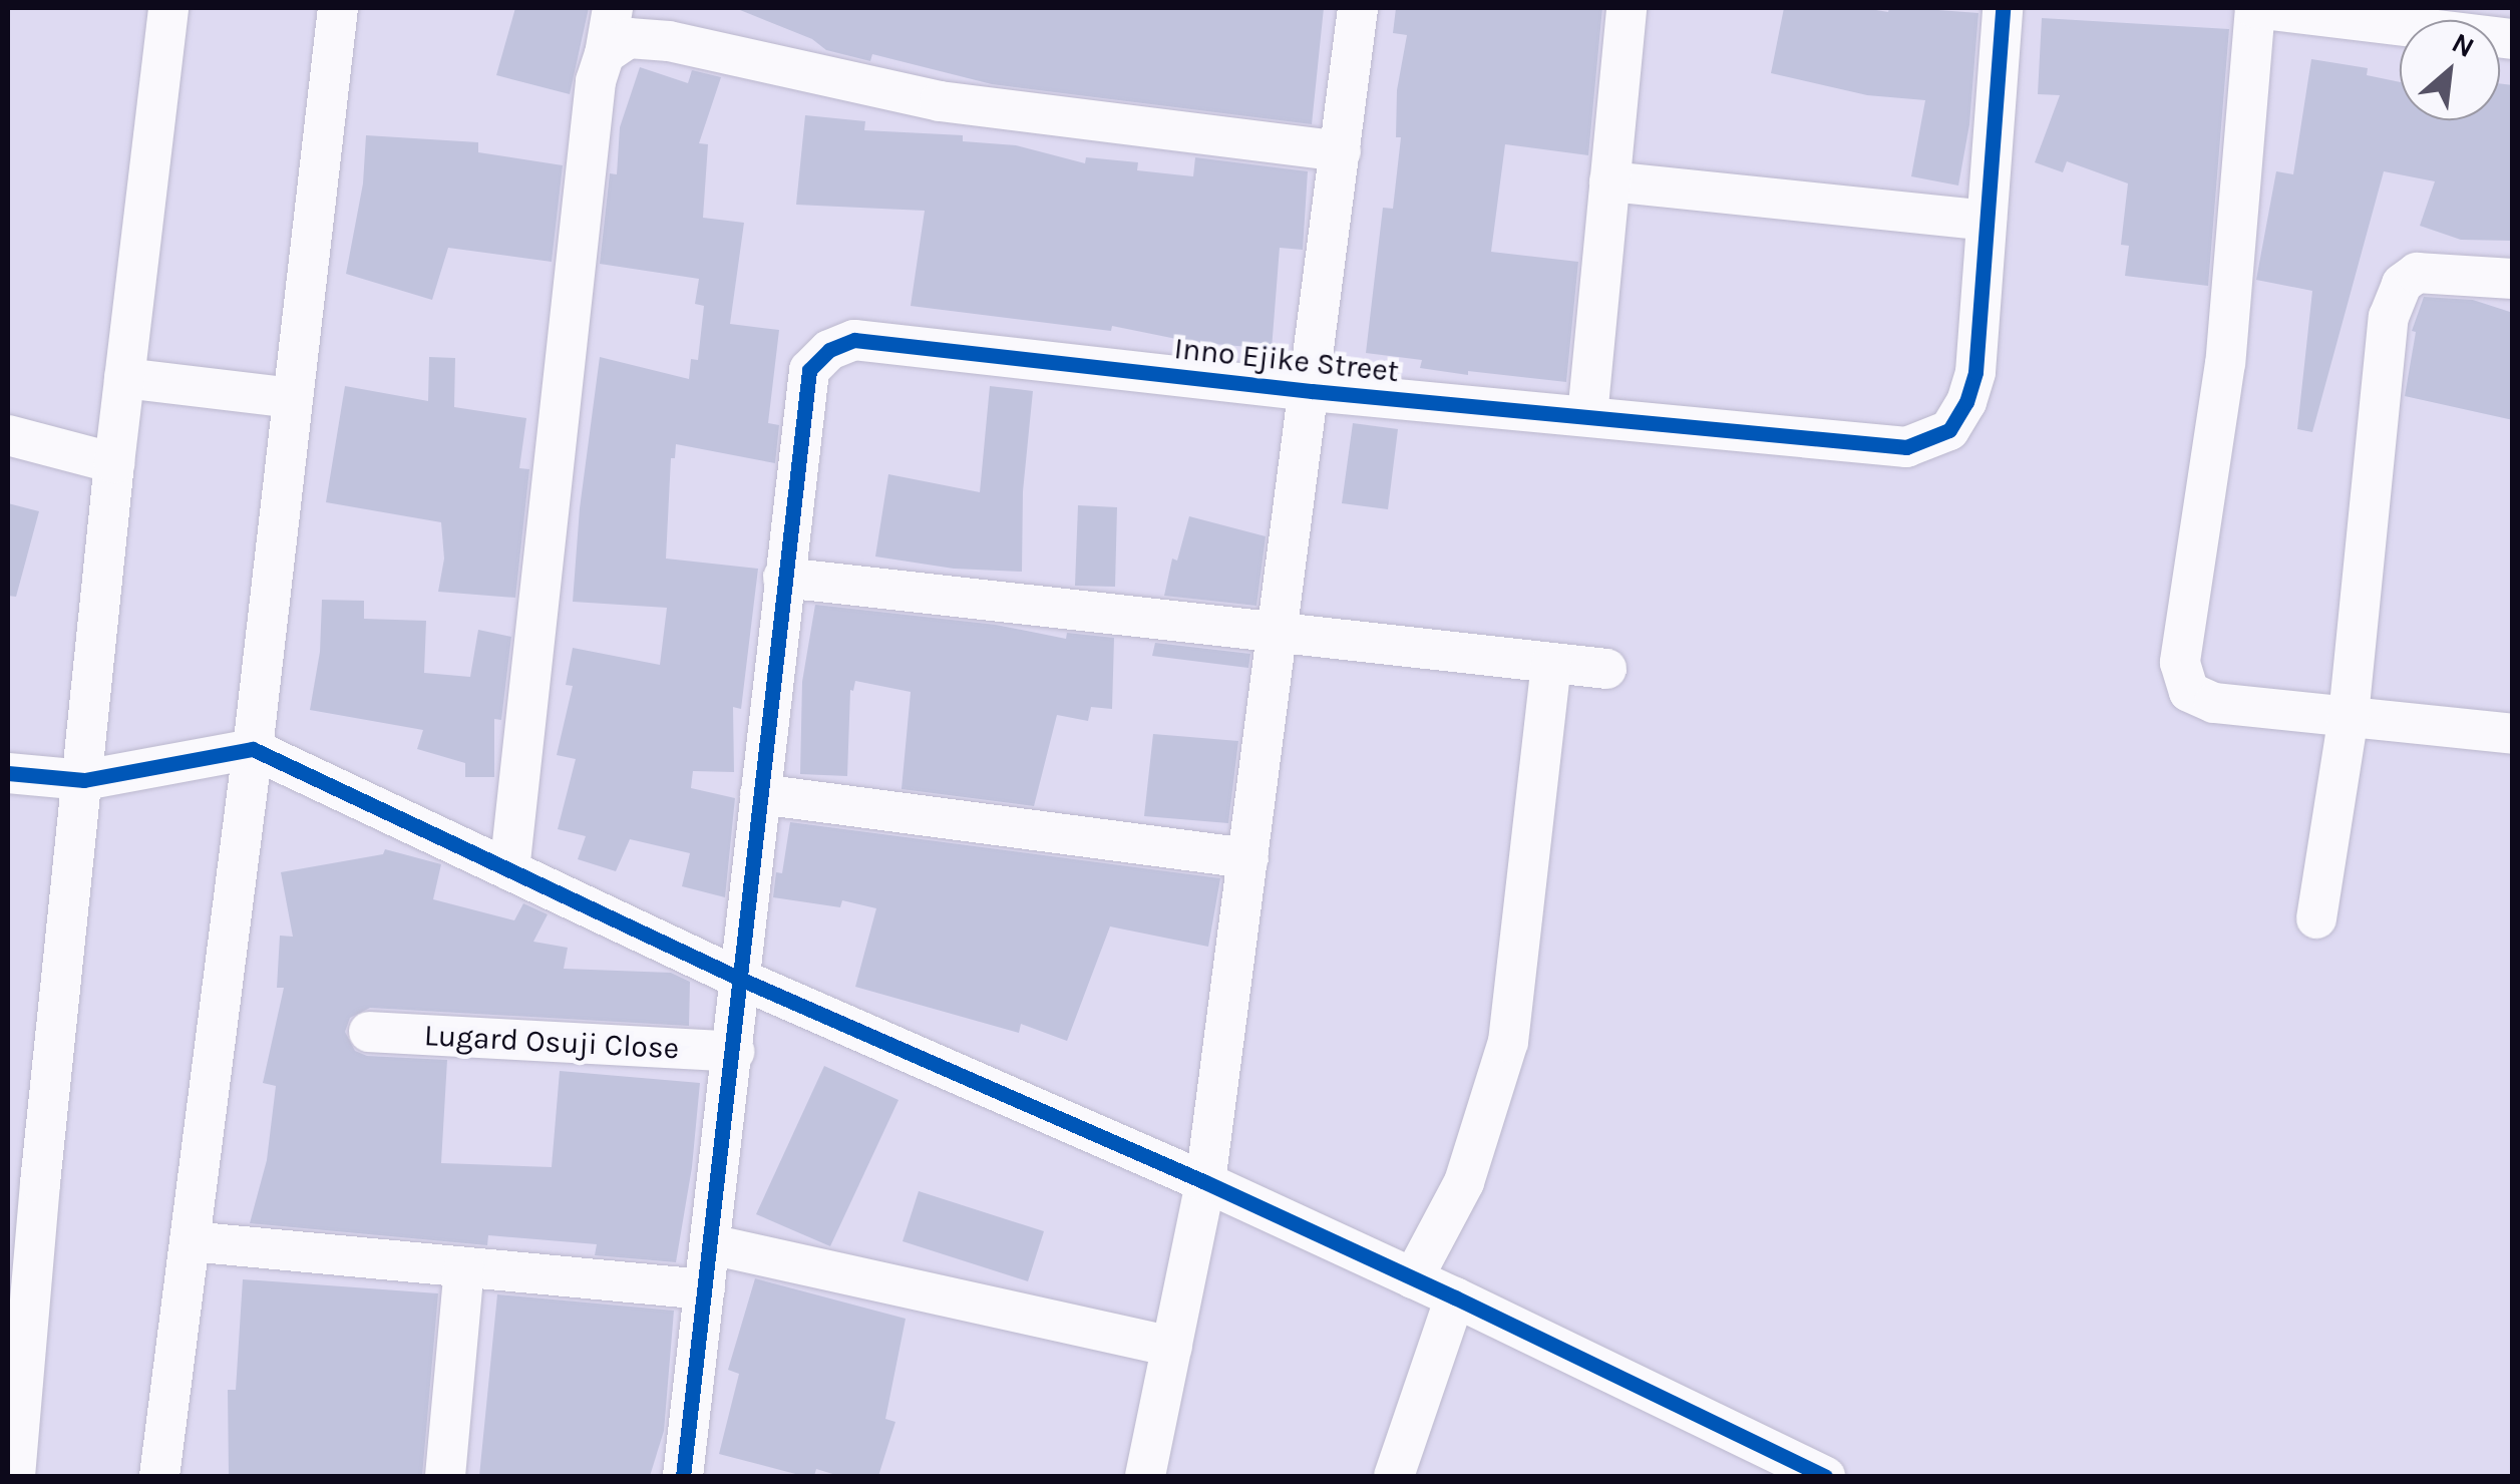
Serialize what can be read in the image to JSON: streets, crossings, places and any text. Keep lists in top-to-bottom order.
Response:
{
  "streets": {
    "street": ["Inno Ejike Street", "Lugard Osuji Close"]
  },
  "crossings": [
    ["Inno Ejike Street", "Lugard Osuji Close"]
  ],
  "north": "top right"
}
